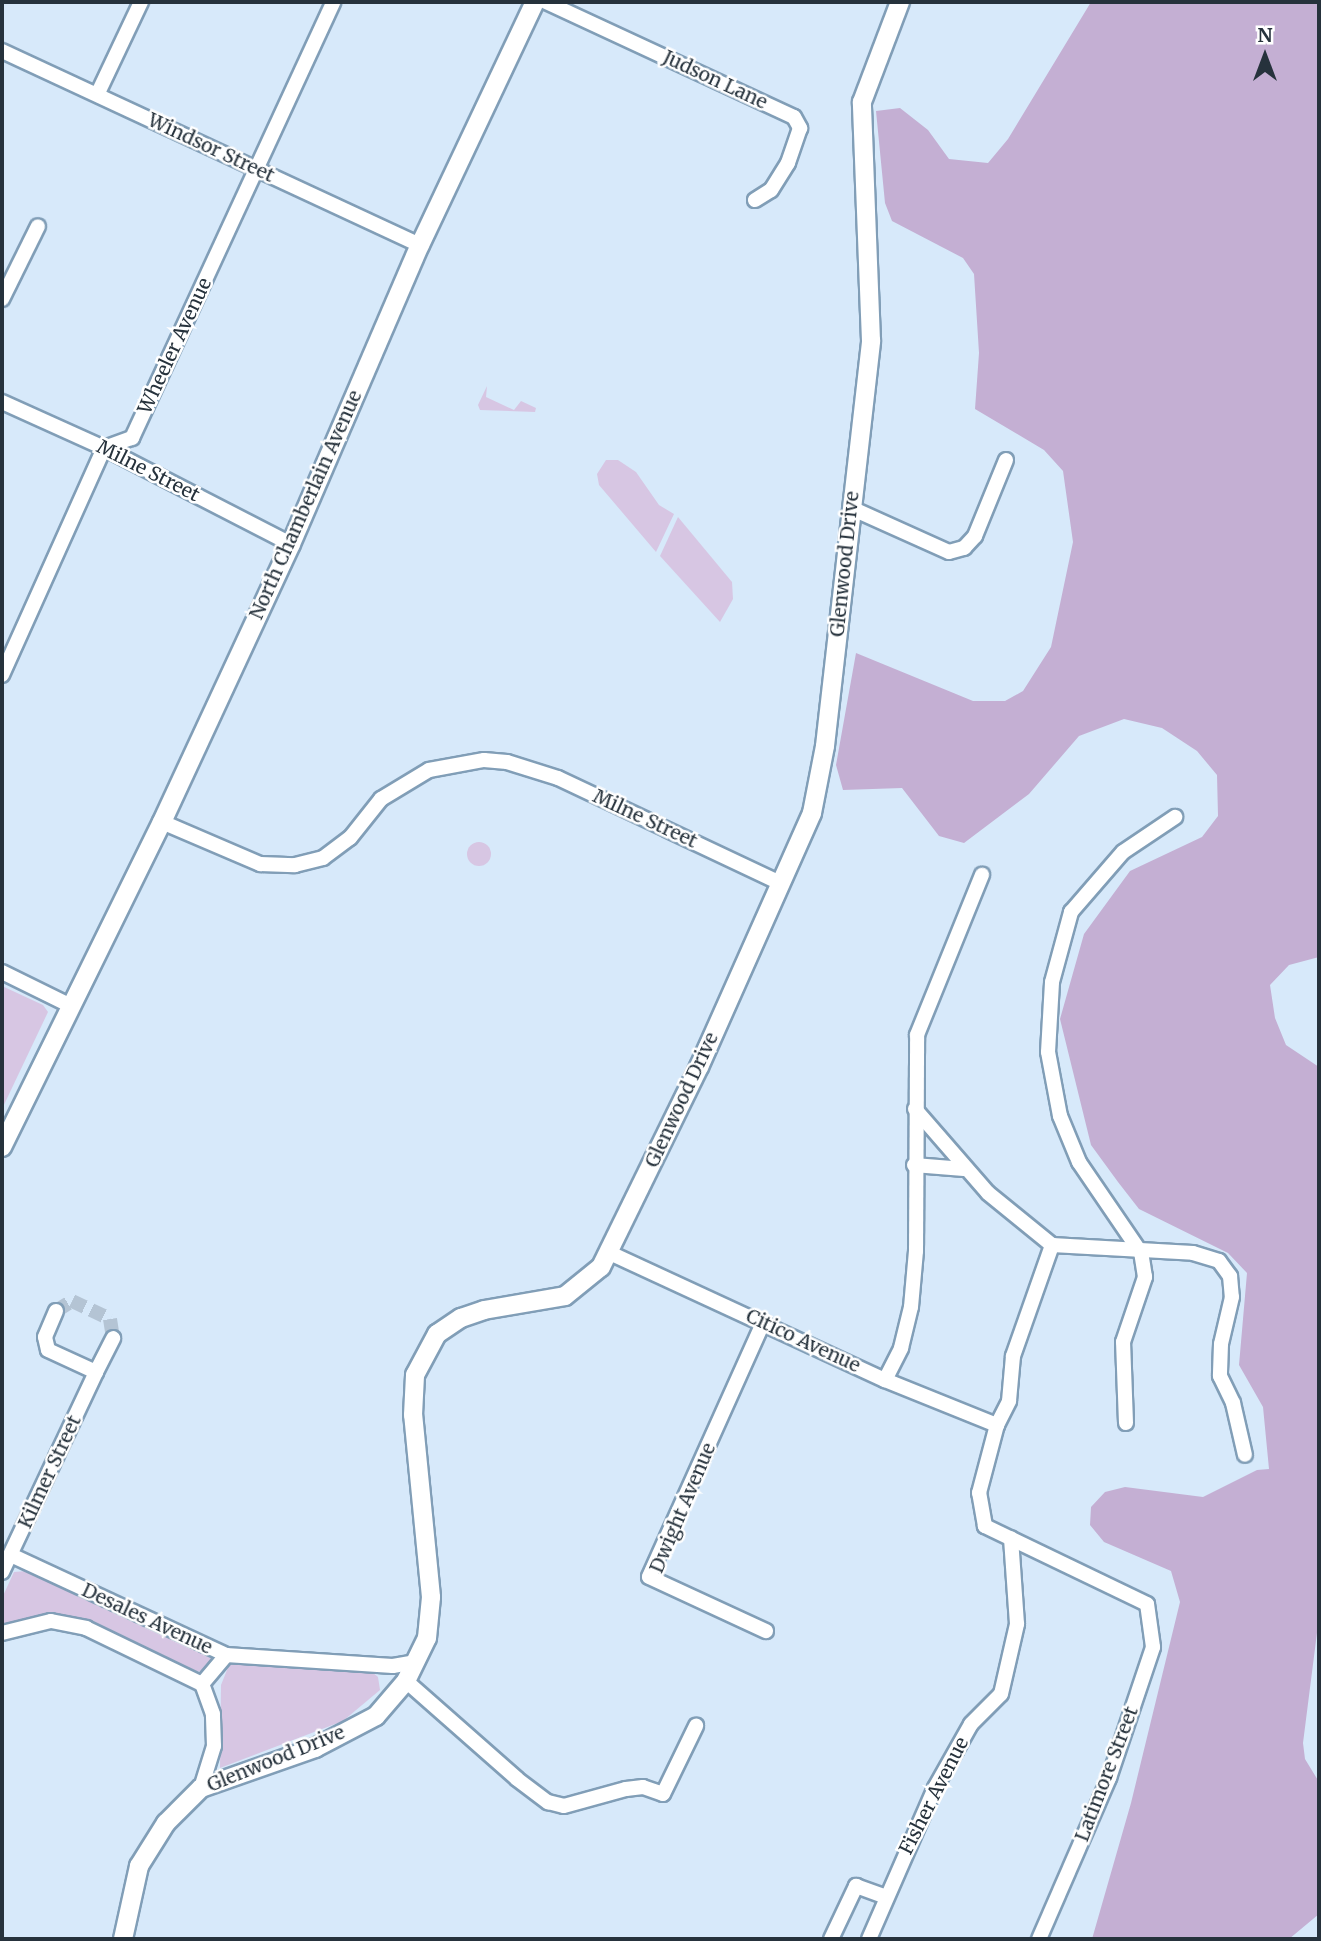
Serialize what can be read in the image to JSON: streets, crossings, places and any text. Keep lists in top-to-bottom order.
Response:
{
  "streets": {
    "street": [
      "Judson Lane",
      "Windsor Street",
      "Wheeler Avenue",
      "Milne Street",
      "North Chamberlain Avenue",
      "Glenwood Drive",
      "Citico Avenue",
      "Kilmer Street",
      "Dwight Avenue",
      "Desales Avenue",
      "Latimore Street",
      "Fisher Avenue"
    ]
  },
  "crossings": [
    ["Windsor Street", "Wheeler Avenue"],
    ["Windsor Street", "North Chamberlain Avenue"],
    ["Wheeler Avenue", "Milne Street"],
    ["Milne Street", "North Chamberlain Avenue"],
    ["Milne Street", "Glenwood Drive"],
    ["Glenwood Drive", "Citico Avenue"],
    ["Glenwood Drive", "Desales Avenue"],
    ["Citico Avenue", "Dwight Avenue"],
    ["Kilmer Street", "Desales Avenue"],
    ["Latimore Street", "Fisher Avenue"]
  ],
  "north": "top"
}
